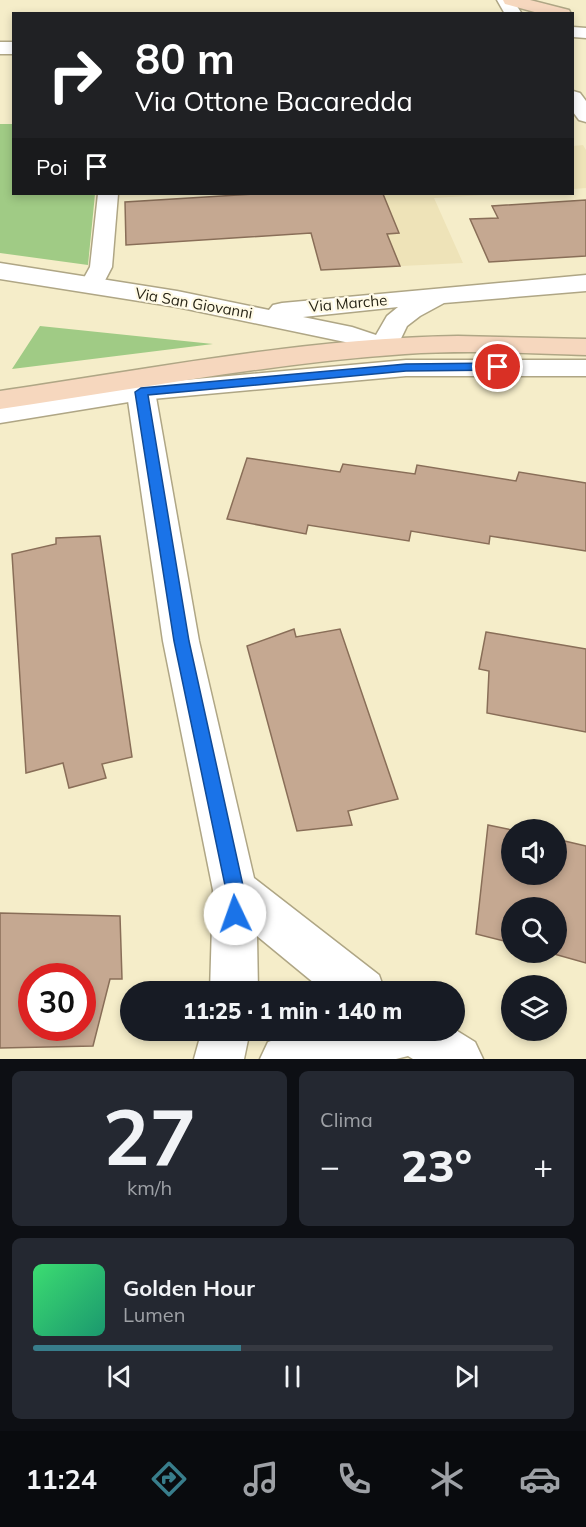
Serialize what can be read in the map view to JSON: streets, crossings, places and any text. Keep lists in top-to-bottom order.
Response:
{
  "streets": {
    "street": ["Via San Giovanni", "Via Marche"]
  },
  "crossings": [
    ["Via San Giovanni", "Via Marche"]
  ],
  "page": {
    "turn": ["80 m", "Via Ottone Bacaredda"],
    "then": "Poi",
    "limit": "30",
    "trip": "11:25 · 1 min · 140 m",
    "tile": [
      ["27", "km/h"],
      "Clima"
    ],
    "heat": ["−", "23°", "+"],
    "song": ["Golden Hour", "Lumen"],
    "tabs": "11:24"
  }
}
